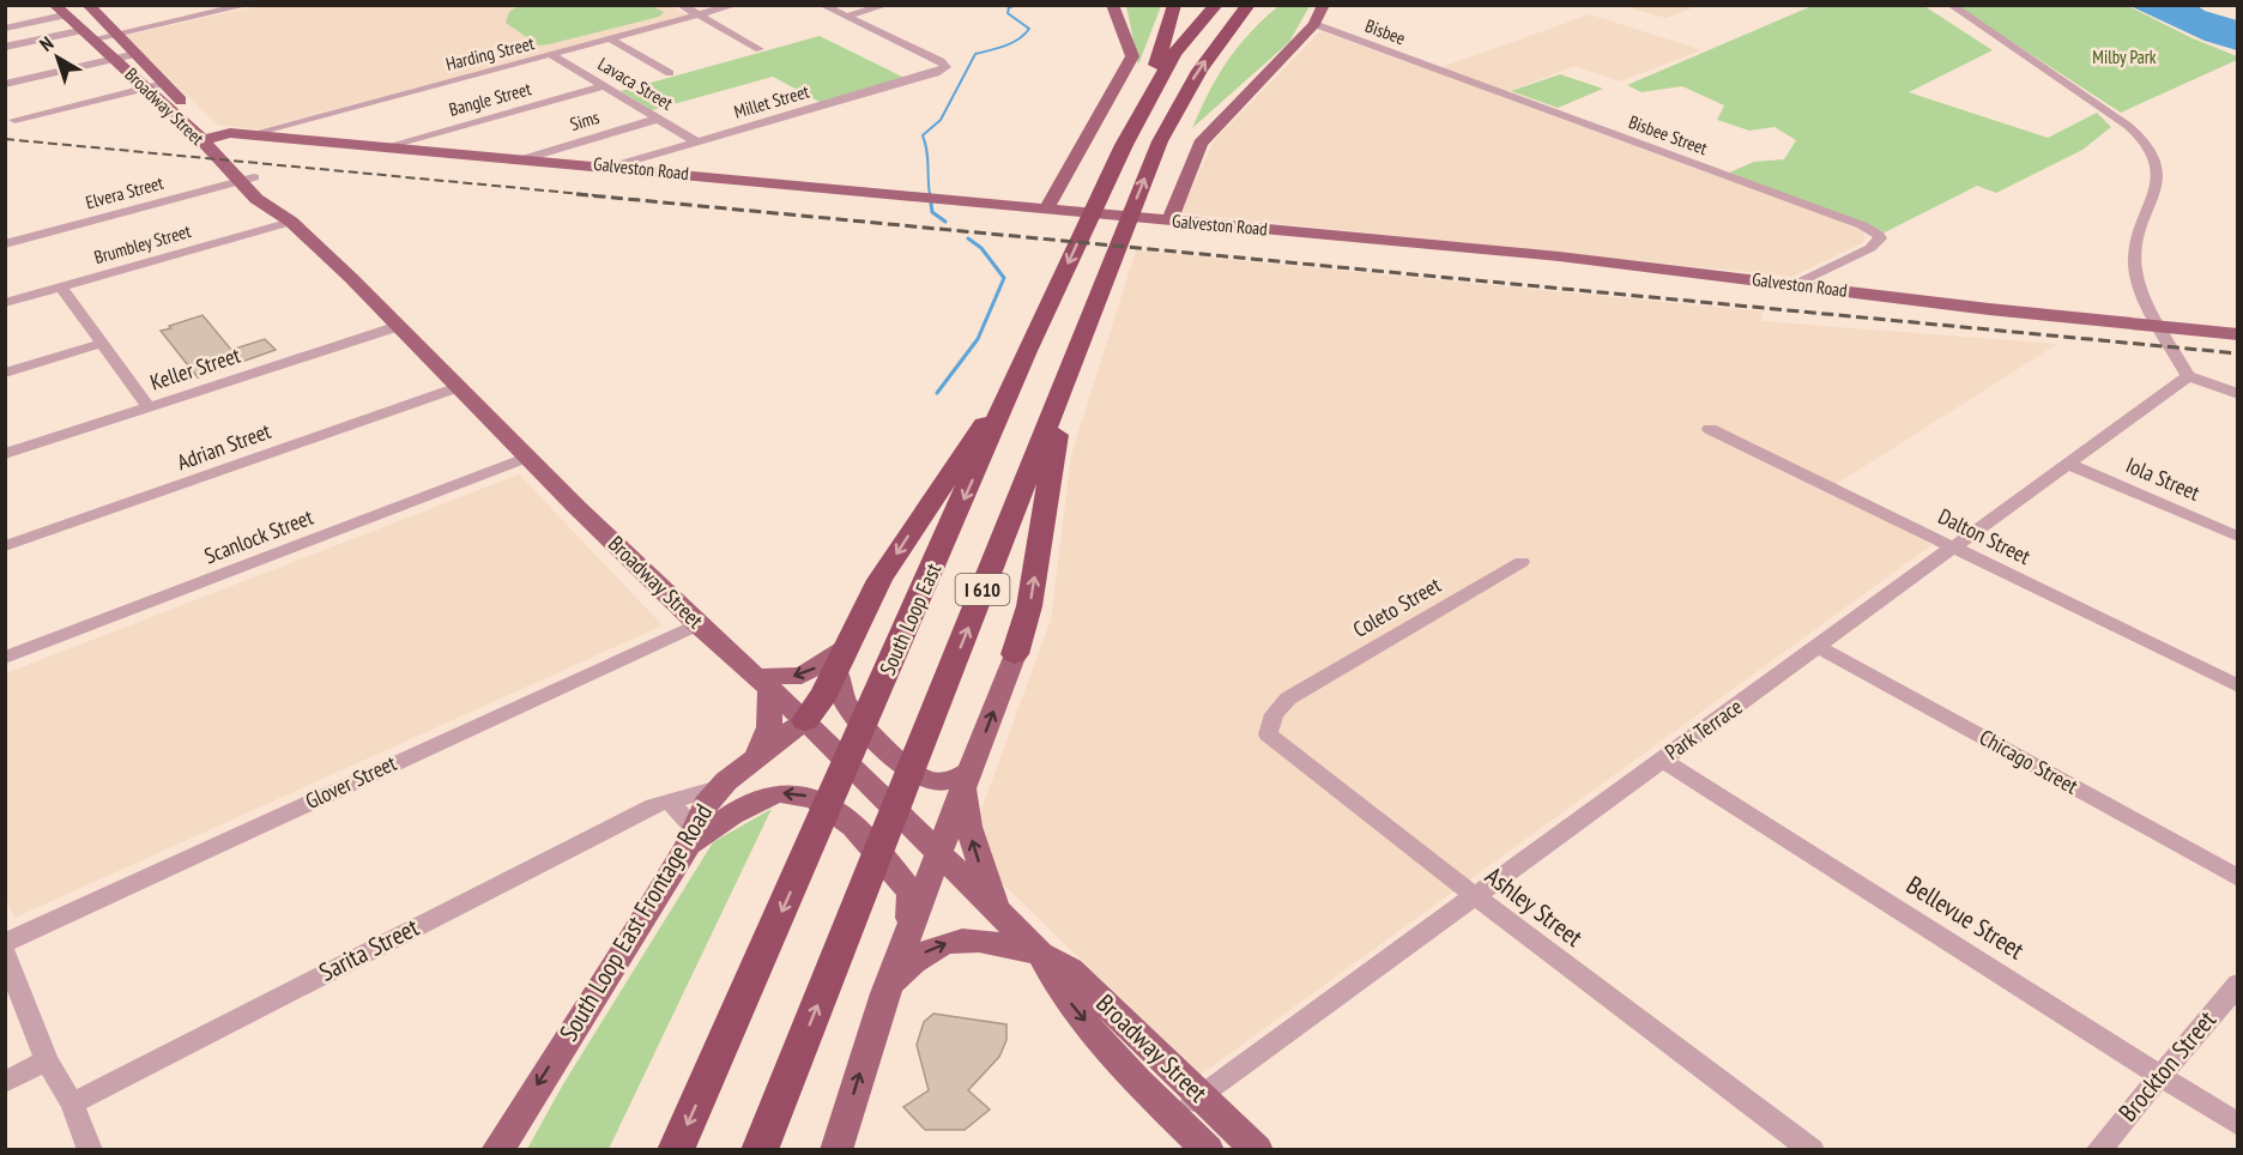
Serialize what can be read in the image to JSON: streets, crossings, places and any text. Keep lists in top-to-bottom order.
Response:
{
  "streets": {
    "highway": ["I 610", "South Loop East"],
    "main road": ["Broadway Street", "Galveston Road", "South Loop East Frontage Road"],
    "street": [
      "Bisbee",
      "Harding Street",
      "Lavaca Street",
      "Bangle Street",
      "Millet Street",
      "Sims",
      "Bisbee Street",
      "Elvera Street",
      "Brumbley Street",
      "Keller Street",
      "Adrian Street",
      "Iola Street",
      "Scanlock Street",
      "Dalton Street",
      "Coleto Street",
      "Park Terrace",
      "Chicago Street",
      "Glover Street",
      "Ashley Street",
      "Bellevue Street",
      "Sarita Street",
      "Brockton Street"
    ]
  },
  "crossings": [
    ["Bisbee", "Bisbee Street"],
    ["Harding Street", "Lavaca Street"],
    ["Harding Street", "Galveston Road"],
    ["Lavaca Street", "Bangle Street"],
    ["Lavaca Street", "Millet Street"],
    ["Lavaca Street", "Sims"],
    ["Bangle Street", "Galveston Road"],
    ["Millet Street", "Galveston Road"],
    ["Broadway Street", "Elvera Street"],
    ["Broadway Street", "Brumbley Street"],
    ["Broadway Street", "Keller Street"],
    ["Broadway Street", "Adrian Street"],
    ["Broadway Street", "Scanlock Street"],
    ["Broadway Street", "Park Terrace"],
    ["Broadway Street", "Glover Street"],
    ["Broadway Street", "South Loop East Frontage Road"],
    ["Sims", "Galveston Road"],
    ["Bisbee Street", "Galveston Road"],
    ["Iola Street", "Park Terrace"],
    ["Dalton Street", "Park Terrace"],
    ["I 610", "South Loop East"],
    ["Coleto Street", "Ashley Street"],
    ["Park Terrace", "Chicago Street"],
    ["Park Terrace", "Ashley Street"],
    ["Park Terrace", "Bellevue Street"],
    ["Bellevue Street", "Brockton Street"],
    ["South Loop East Frontage Road", "Sarita Street"]
  ],
  "one_way": ["South Loop East Frontage Road"],
  "parks": ["Milby Park"],
  "north": "top left"
}
